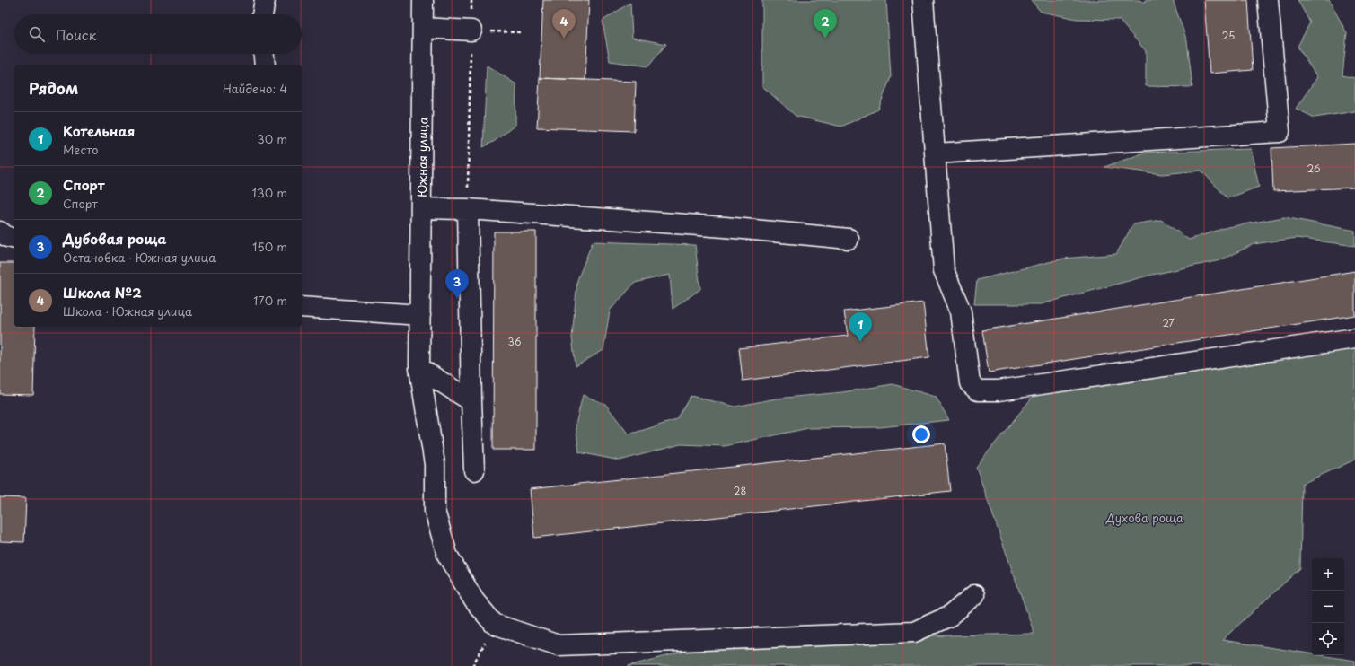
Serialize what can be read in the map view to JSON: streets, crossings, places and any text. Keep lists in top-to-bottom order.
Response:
{
  "streets": {
    "street": ["Южная улица"]
  },
  "parks": ["Духова роща"],
  "house_numbers": [
    "25",
    "26",
    "27",
    "36",
    "28"
  ],
  "page": {
    "pins": [
      "2",
      "4",
      "3",
      "1"
    ],
    "search": "Поиск",
    "heading": ["Рядом", "Найдено: 4"],
    "list": [
      {
        "mark": "1",
        "name": "Котельная",
        "note": "Место",
        "value": "30 m"
      },
      {
        "mark": "2",
        "name": "Спорт",
        "note": "Спорт",
        "value": "130 m"
      },
      {
        "mark": "3",
        "name": "Дубовая роща",
        "note": "Остановка · Южная улица",
        "value": "150 m"
      },
      {
        "mark": "4",
        "name": "Школа №2",
        "note": "Школа · Южная улица",
        "value": "170 m"
      }
    ],
    "map_buttons": ["+", "−"]
  }
}
